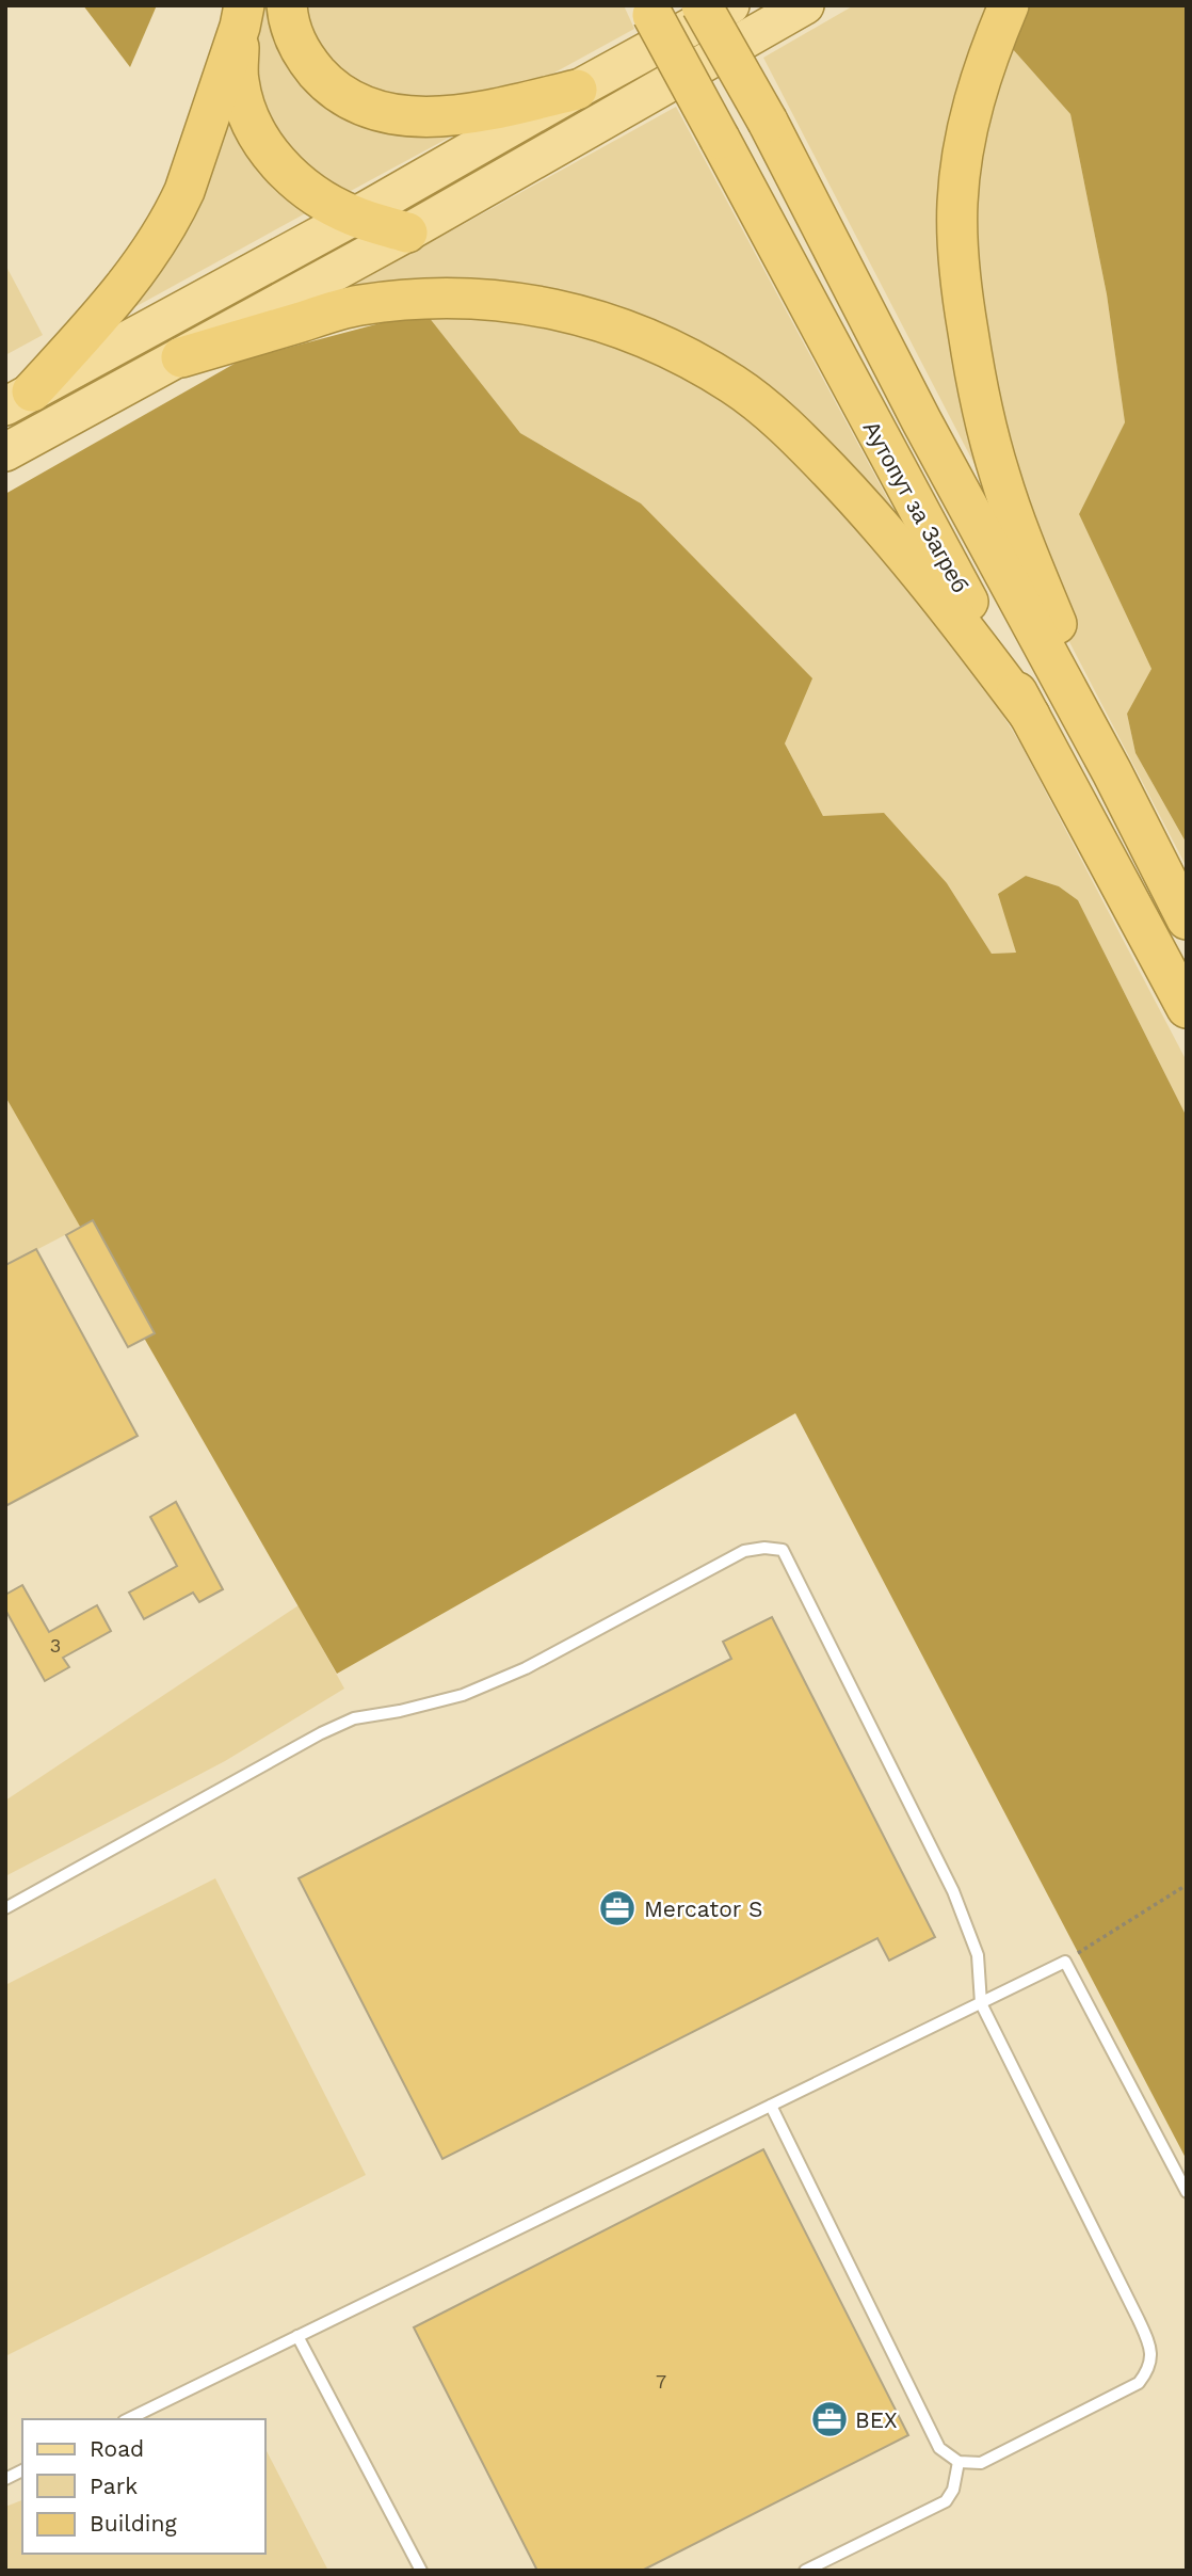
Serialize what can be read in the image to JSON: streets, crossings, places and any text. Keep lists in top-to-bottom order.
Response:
{
  "streets": {
    "highway": ["Аутопут за Загреб"]
  },
  "places": {
    "office": ["Mercator S", "BEX"]
  },
  "house_numbers": ["3", "7"],
  "legend": ["Road", "Park", "Building"]
}
